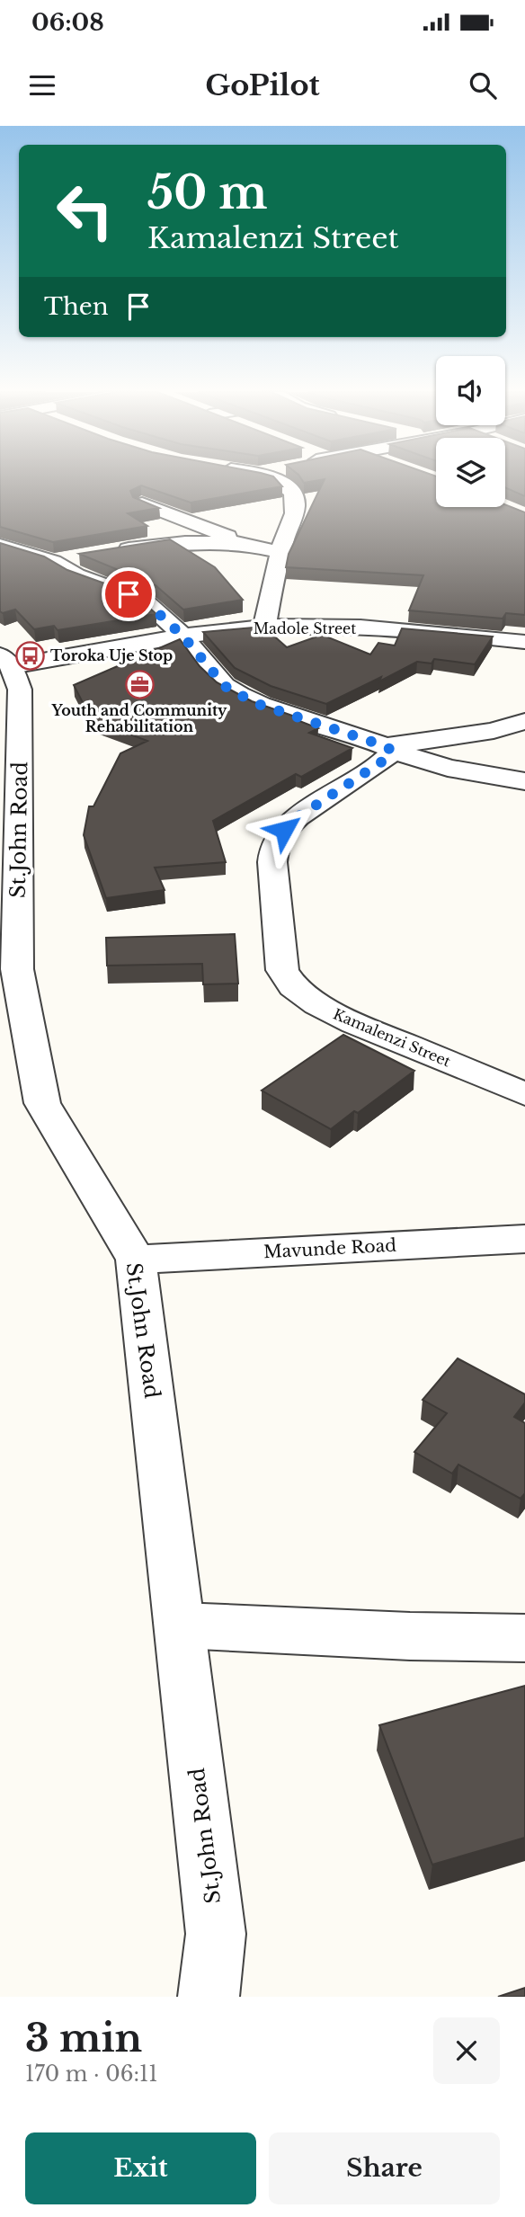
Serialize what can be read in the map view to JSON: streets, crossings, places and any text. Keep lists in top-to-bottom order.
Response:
{
  "streets": {
    "street": [
      "Madole Street",
      "St.John Road",
      "Kamalenzi Street",
      "Mavunde Road"
    ]
  },
  "crossings": [
    ["Madole Street", "St.John Road"],
    ["St.John Road", "Mavunde Road"]
  ],
  "places": {
    "bus stop": ["Toroka Uje Stop"],
    "office": ["Youth and Community Rehabilitation"]
  },
  "page": {
    "status": "06:08",
    "header": "GoPilot",
    "turn": ["50 m", "Kamalenzi Street"],
    "then": "Then",
    "heading": ["3 min", "170 m · 06:11"],
    "buttons": ["Exit", "Share"]
  }
}
